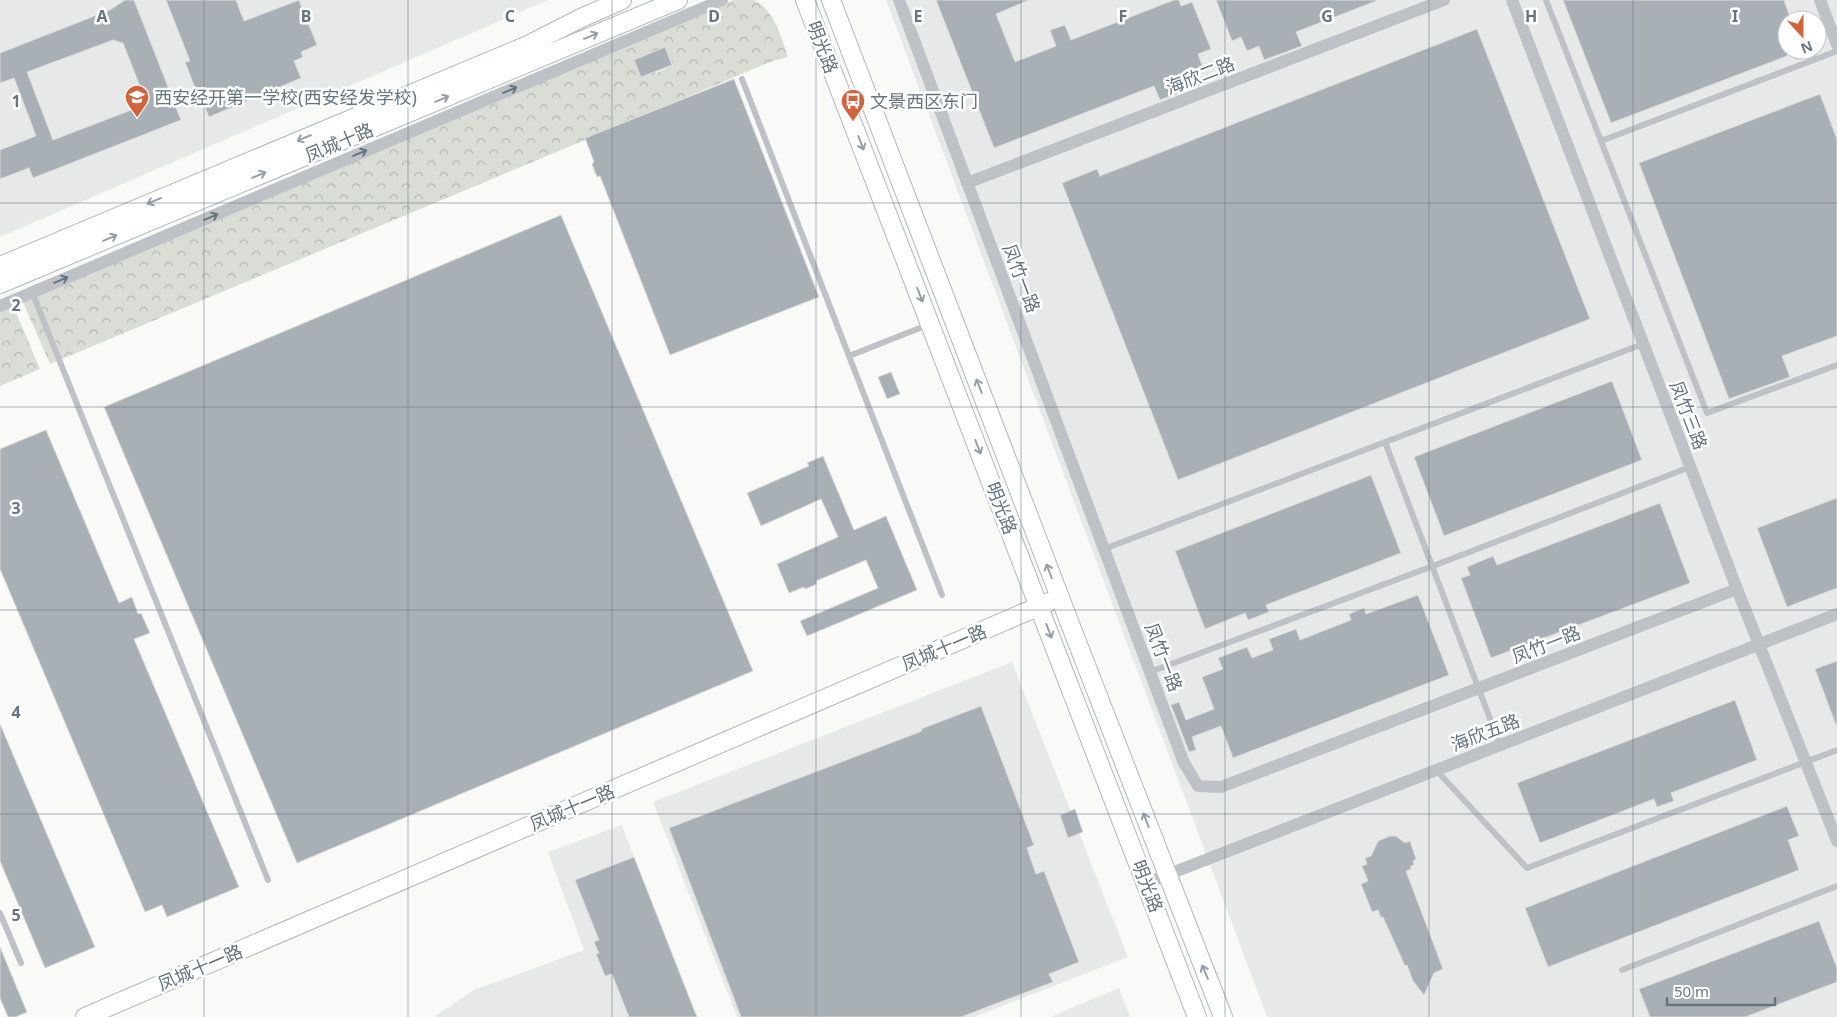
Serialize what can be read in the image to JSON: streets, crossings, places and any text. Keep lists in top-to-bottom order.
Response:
{
  "streets": {
    "main road": ["明光路", "凤城十路", "凤城十一路"],
    "street": [
      "海欣二路",
      "凤竹一路",
      "凤竹三路",
      "海欣五路"
    ]
  },
  "crossings": [
    ["明光路", "凤城十一路"],
    ["明光路", "海欣五路"],
    ["海欣二路", "凤竹一路"],
    ["凤竹一路", "凤竹三路"],
    ["凤竹三路", "海欣五路"]
  ],
  "places": {
    "school or university": ["西安经开第一学校(西安经发学校)"],
    "bus stop": ["文景西区东门"]
  },
  "scale_bar": "50 m",
  "north": "bottom",
  "grid": {
    "columns": [
      "A",
      "B",
      "C",
      "D",
      "E",
      "F",
      "G",
      "H",
      "I"
    ],
    "rows": [
      "1",
      "2",
      "3",
      "4",
      "5"
    ]
  }
}
